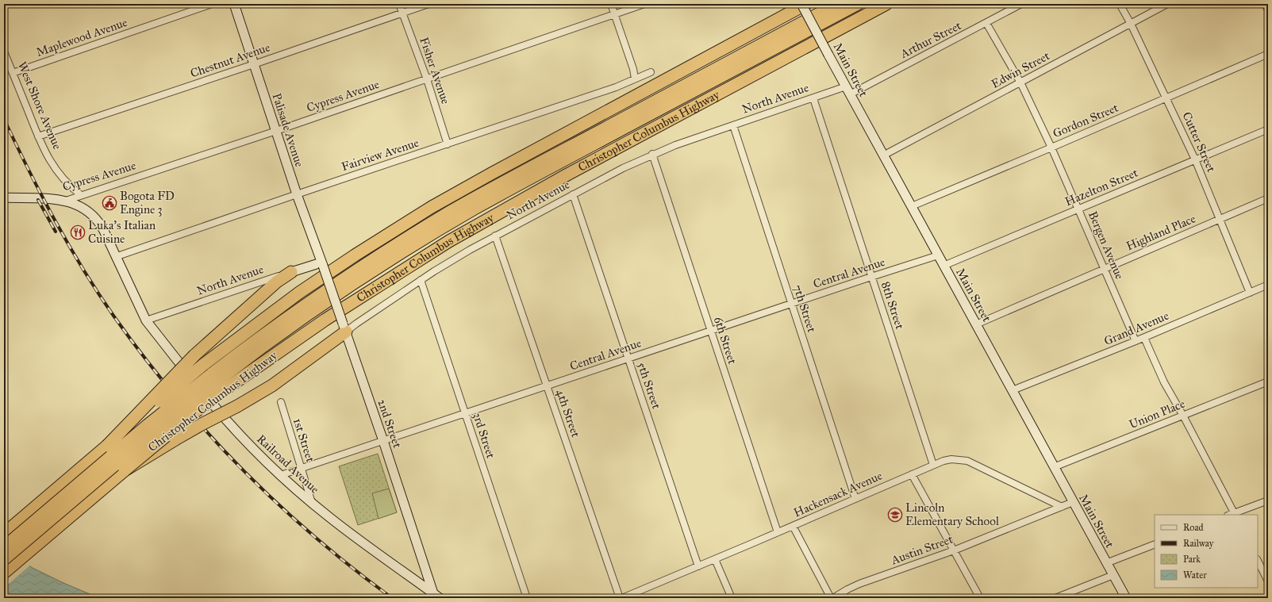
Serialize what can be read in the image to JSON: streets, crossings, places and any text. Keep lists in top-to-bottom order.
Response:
{
  "streets": {
    "highway": ["Christopher Columbus Highway"],
    "main road": [
      "Main Street",
      "Cypress Avenue",
      "North Avenue",
      "Palisade Avenue",
      "2nd Street",
      "Railroad Avenue"
    ],
    "street": [
      "Maplewood Avenue",
      "Arthur Street",
      "Chestnut Avenue",
      "Edwin Street",
      "Fisher Avenue",
      "West Shore Avenue",
      "Gordon Street",
      "Cutter Street",
      "Fairview Avenue",
      "Hazelton Street",
      "Highland Place",
      "Bergen Avenue",
      "Central Avenue",
      "8th Street",
      "7th Street",
      "Grand Avenue",
      "6th Street",
      "5th Street",
      "4th Street",
      "Union Place",
      "3rd Street",
      "1st Street",
      "Hackensack Avenue",
      "Austin Street"
    ]
  },
  "crossings": [
    ["Maplewood Avenue", "West Shore Avenue"],
    ["Arthur Street", "Main Street"],
    ["Arthur Street", "North Avenue"],
    ["Arthur Street", "Bergen Avenue"],
    ["Chestnut Avenue", "Fisher Avenue"],
    ["Chestnut Avenue", "West Shore Avenue"],
    ["Chestnut Avenue", "Palisade Avenue"],
    ["Main Street", "Edwin Street"],
    ["Main Street", "North Avenue"],
    ["Main Street", "Gordon Street"],
    ["Main Street", "Hazelton Street"],
    ["Main Street", "Highland Place"],
    ["Main Street", "Central Avenue"],
    ["Main Street", "Grand Avenue"],
    ["Main Street", "Union Place"],
    ["Main Street", "Austin Street"],
    ["Edwin Street", "Cutter Street"],
    ["Edwin Street", "Bergen Avenue"],
    ["Fisher Avenue", "Cypress Avenue"],
    ["Fisher Avenue", "Fairview Avenue"],
    ["Cypress Avenue", "West Shore Avenue"],
    ["Cypress Avenue", "Palisade Avenue"],
    ["North Avenue", "Palisade Avenue"],
    ["North Avenue", "8th Street"],
    ["North Avenue", "7th Street"],
    ["North Avenue", "6th Street"],
    ["North Avenue", "5th Street"],
    ["North Avenue", "4th Street"],
    ["North Avenue", "2nd Street"],
    ["North Avenue", "3rd Street"],
    ["North Avenue", "Railroad Avenue"],
    ["Gordon Street", "Cutter Street"],
    ["Gordon Street", "Bergen Avenue"],
    ["Palisade Avenue", "Fairview Avenue"],
    ["Palisade Avenue", "2nd Street"],
    ["Cutter Street", "Hazelton Street"],
    ["Cutter Street", "Highland Place"],
    ["Cutter Street", "Grand Avenue"],
    ["Hazelton Street", "Bergen Avenue"],
    ["Highland Place", "Bergen Avenue"],
    ["Bergen Avenue", "Grand Avenue"],
    ["Central Avenue", "8th Street"],
    ["Central Avenue", "7th Street"],
    ["Central Avenue", "6th Street"],
    ["Central Avenue", "5th Street"],
    ["Central Avenue", "4th Street"],
    ["Central Avenue", "2nd Street"],
    ["Central Avenue", "3rd Street"],
    ["Central Avenue", "1st Street"],
    ["Central Avenue", "Railroad Avenue"],
    ["8th Street", "Hackensack Avenue"],
    ["7th Street", "Hackensack Avenue"],
    ["6th Street", "Hackensack Avenue"],
    ["5th Street", "Hackensack Avenue"],
    ["4th Street", "Hackensack Avenue"],
    ["2nd Street", "Railroad Avenue"],
    ["1st Street", "Railroad Avenue"],
    ["Hackensack Avenue", "Austin Street"]
  ],
  "places": {
    "public building": ["Bogota FD Engine 3"],
    "restaurant": ["Luka's Italian Cuisine"],
    "school or university": ["Lincoln Elementary School"]
  },
  "legend": [
    "Road",
    "Railway",
    "Park",
    "Water"
  ]
}
